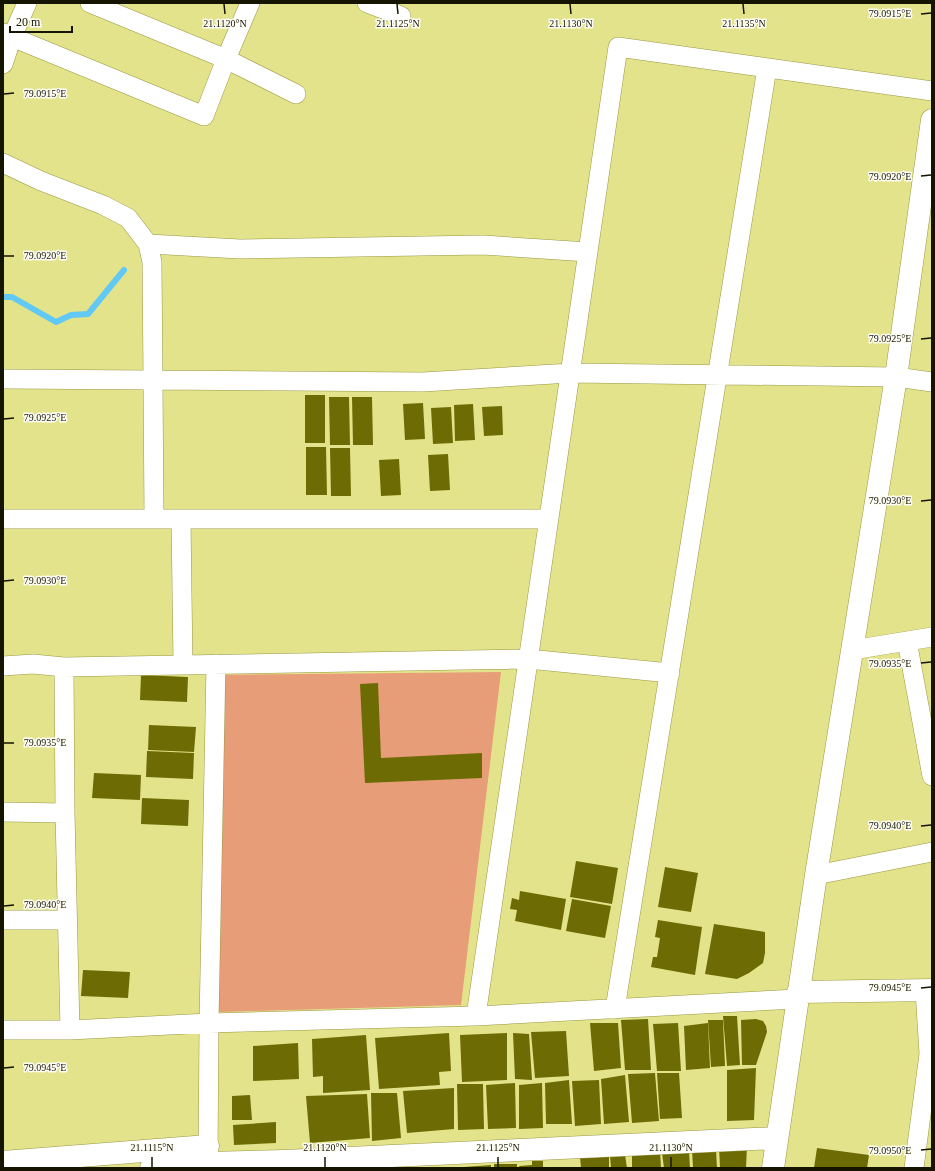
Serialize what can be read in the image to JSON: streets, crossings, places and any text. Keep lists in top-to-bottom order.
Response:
{
  "scale_bar": "20 m",
  "coordinates": [
    "79.0915°E",
    "21.1120°N",
    "21.1125°N",
    "21.1130°N",
    "21.1135°N",
    "79.0920°E",
    "79.0925°E",
    "79.0930°E",
    "79.0935°E",
    "79.0940°E",
    "79.0945°E",
    "21.1115°N",
    "79.0950°E"
  ]
}
